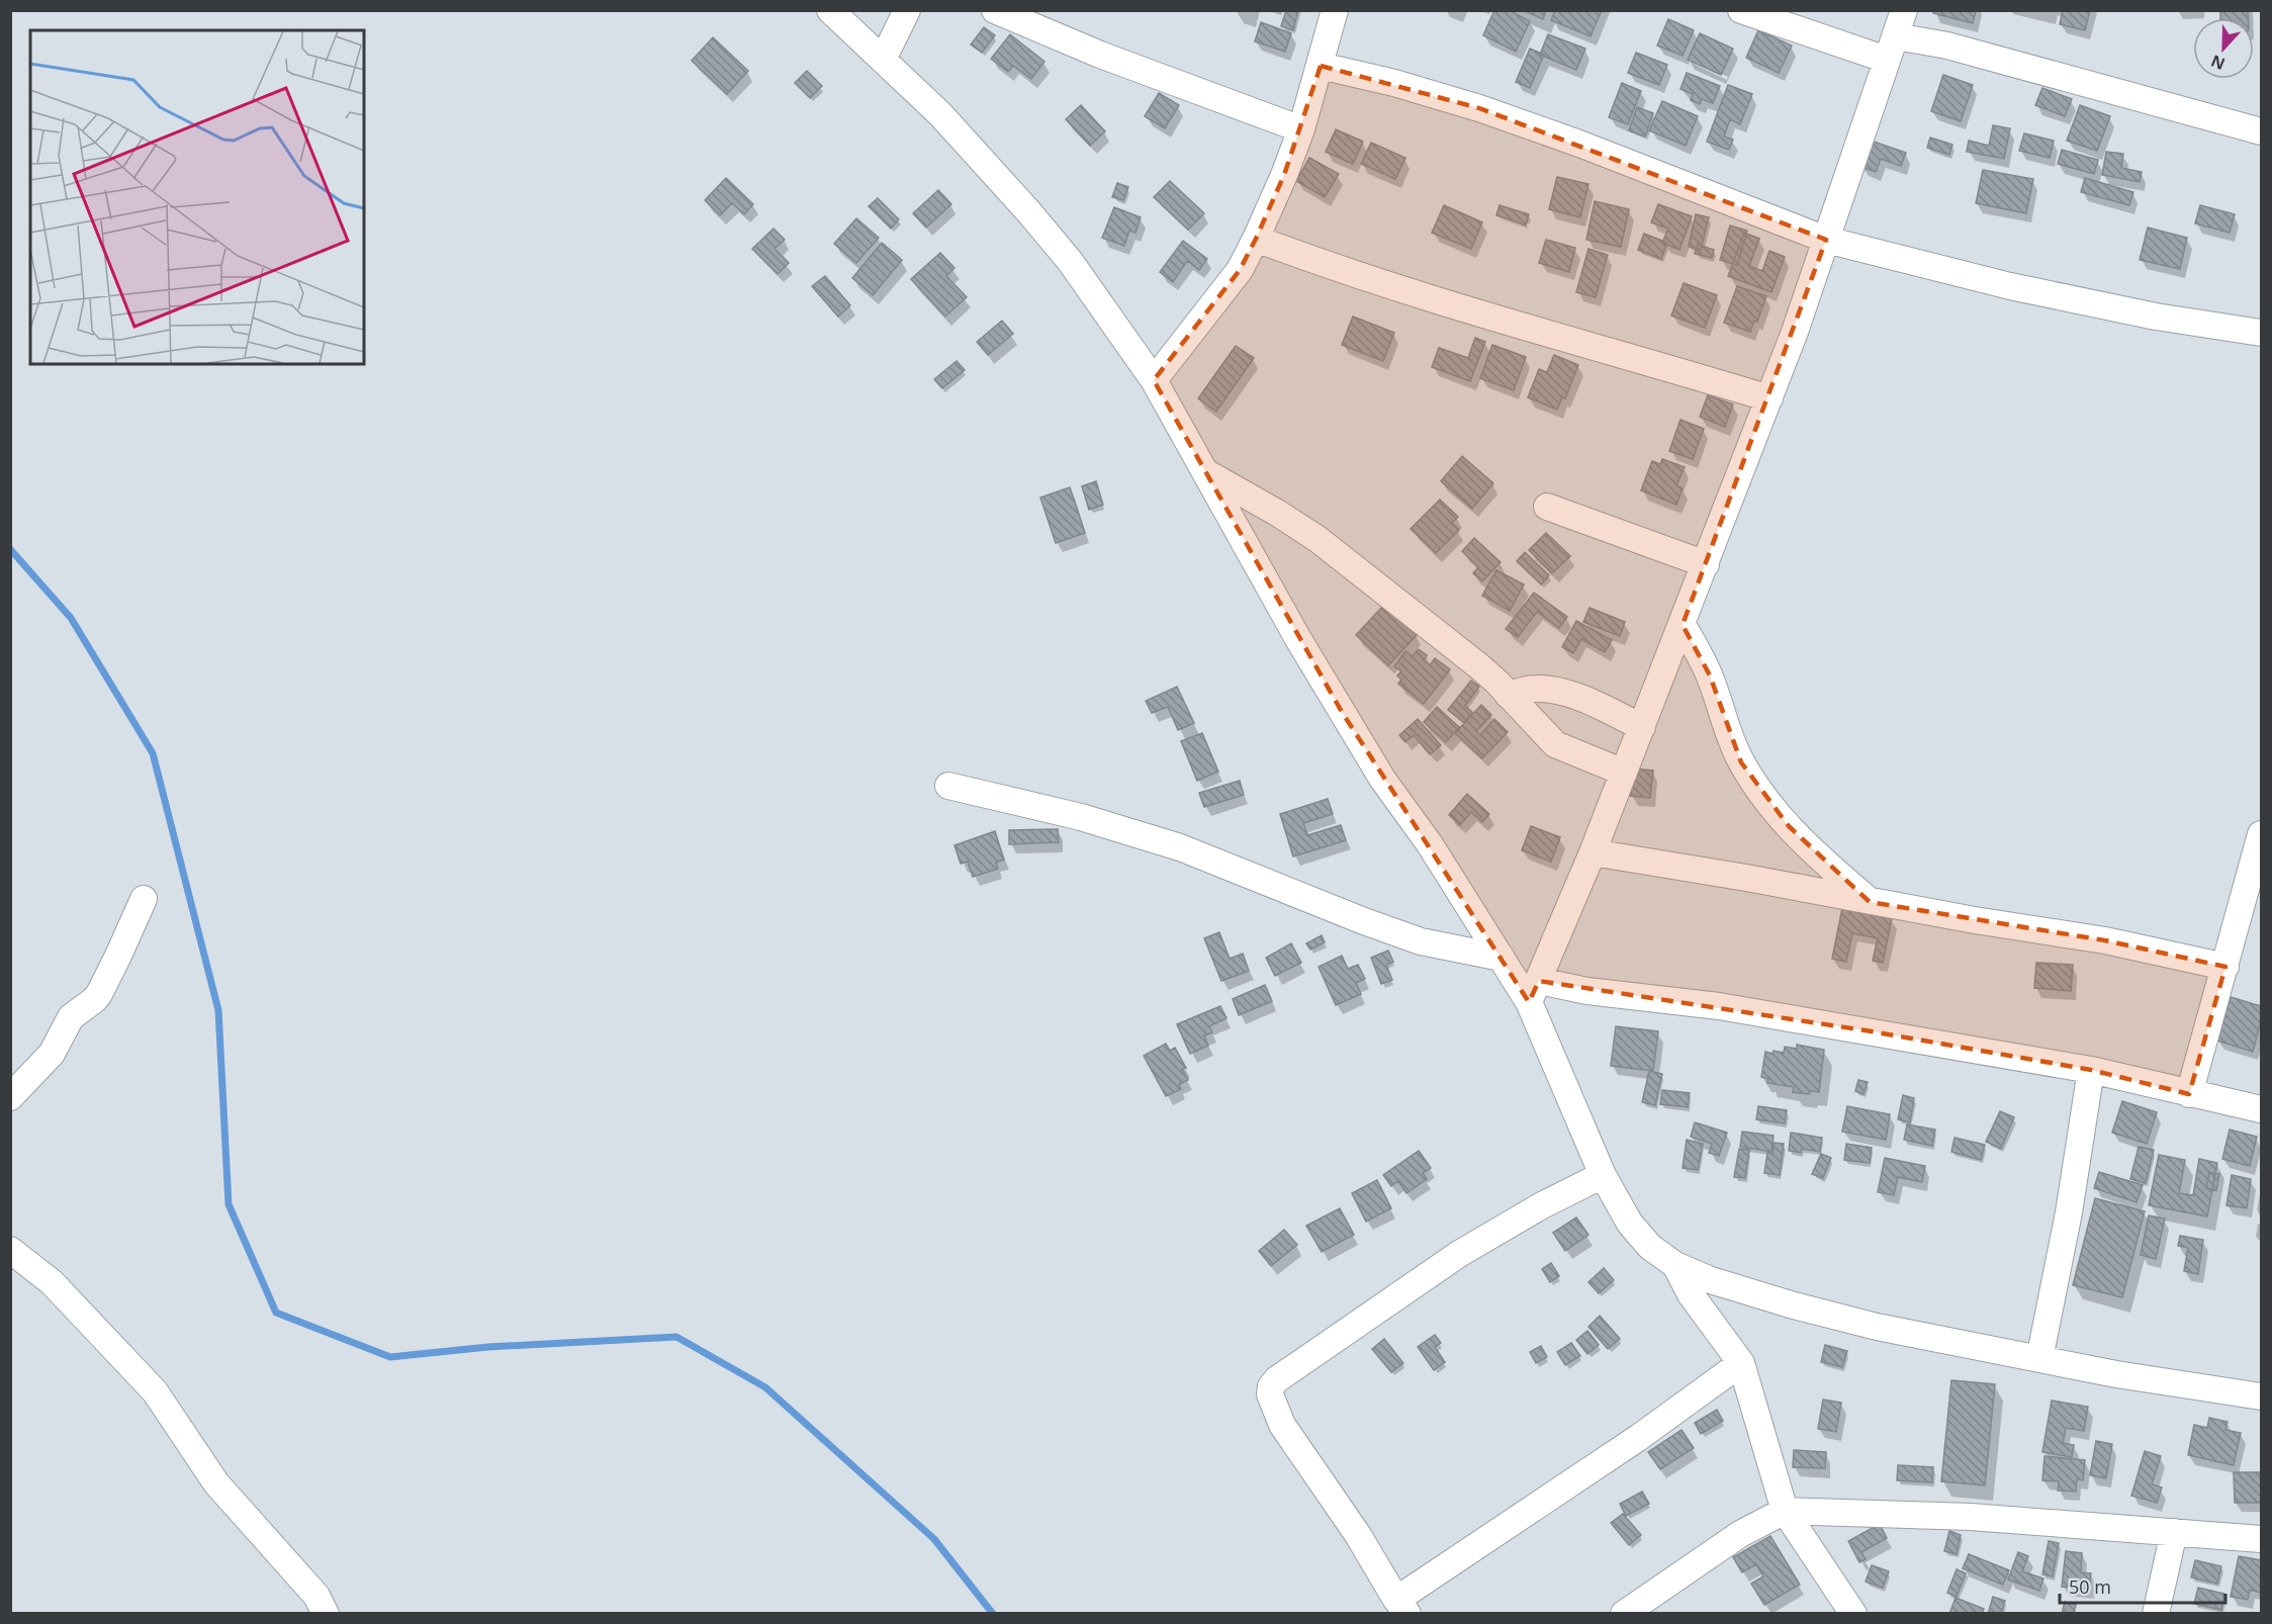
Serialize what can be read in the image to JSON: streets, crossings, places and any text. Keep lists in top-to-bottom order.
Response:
{
  "scale_bar": "50 m",
  "north": "bottom"
}
